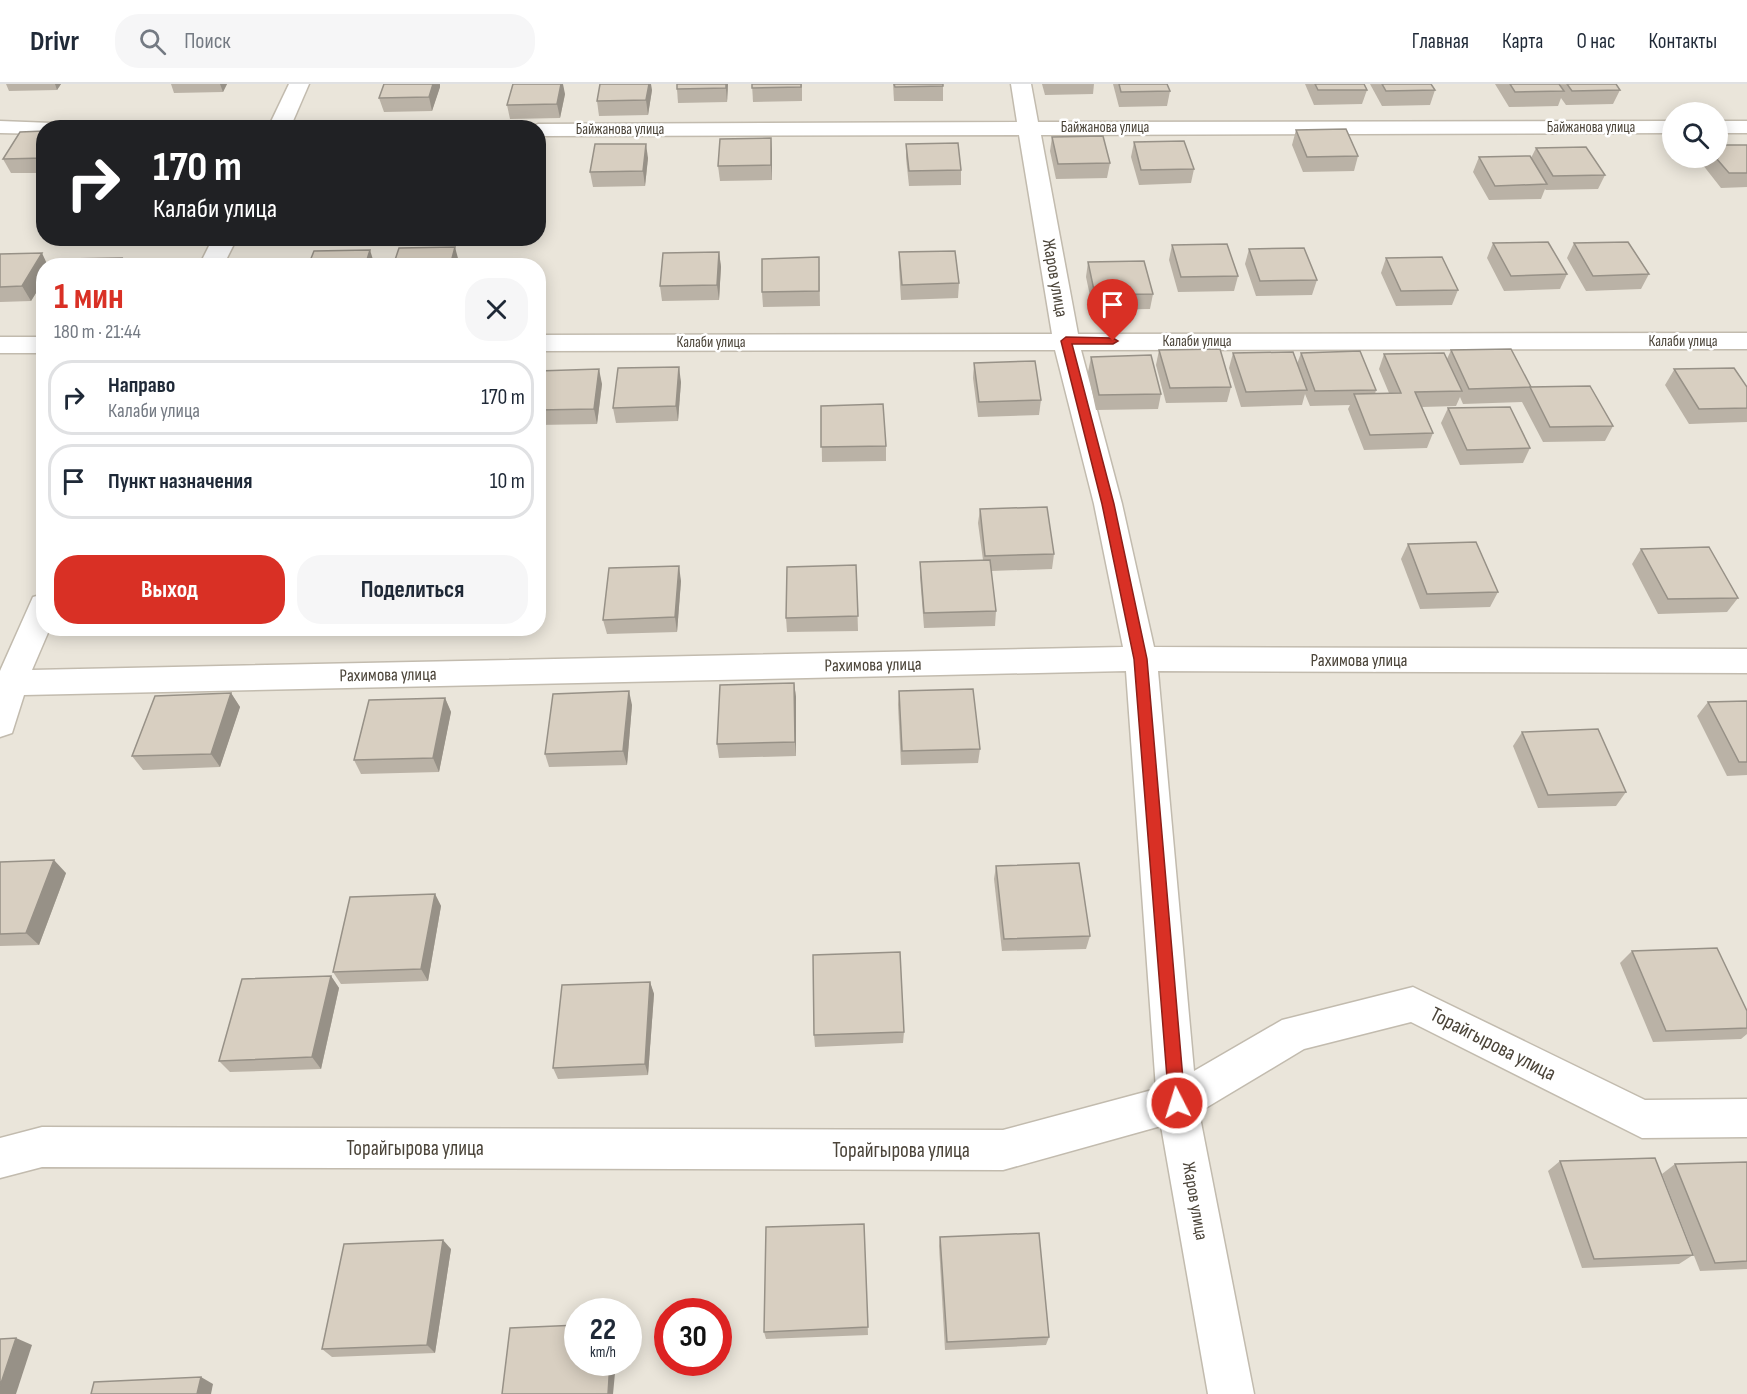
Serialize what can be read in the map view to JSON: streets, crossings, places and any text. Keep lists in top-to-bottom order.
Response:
{
  "streets": {
    "street": [
      "Байжанова улица",
      "Жаров улица",
      "Калаби улица",
      "Рахимова улица",
      "Торайгырова улица"
    ]
  },
  "crossings": [
    ["Байжанова улица", "Жаров улица"],
    ["Жаров улица", "Калаби улица"],
    ["Жаров улица", "Рахимова улица"],
    ["Жаров улица", "Торайгырова улица"]
  ],
  "page": {
    "header": "Drivr",
    "search": "Поиск",
    "nav": [
      "Главная",
      "Карта",
      "О нас",
      "Контакты"
    ],
    "turn": ["170 m", "Калаби улица"],
    "heading": ["1 мин", "180 m · 21:44"],
    "list": [
      {
        "name": "Направо",
        "note": "Калаби улица",
        "value": "170 m"
      },
      {
        "name": "Пункт назначения",
        "value": "10 m"
      }
    ],
    "buttons": ["Выход", "Поделиться"],
    "speed": "22 km/h",
    "limit": "30"
  }
}
